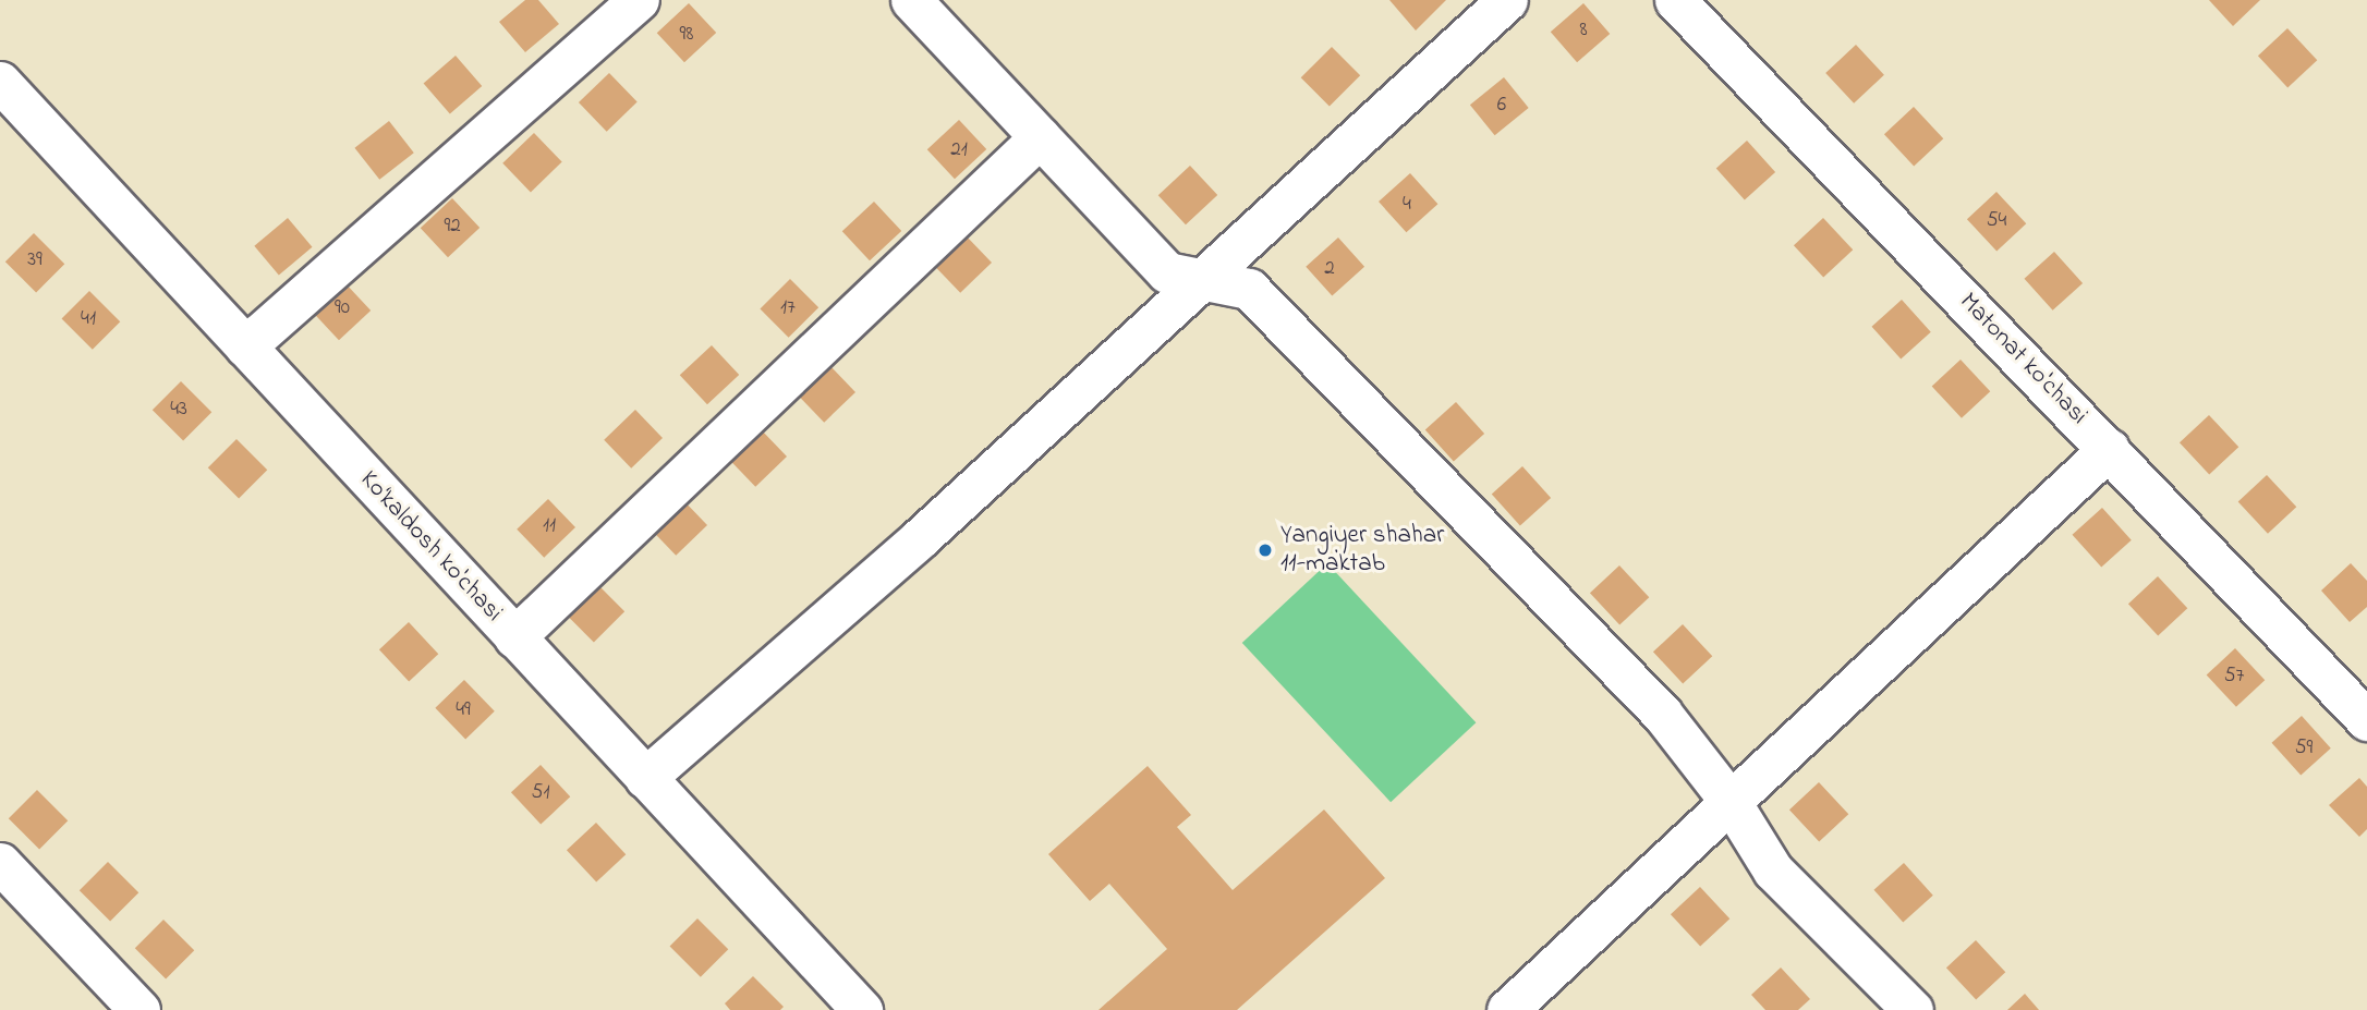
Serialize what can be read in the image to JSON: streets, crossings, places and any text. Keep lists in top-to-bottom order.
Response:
{
  "streets": {
    "street": ["Matonat ko'chasi", "Ko‘kaldosh ko'chasi"]
  },
  "places": ["Yangiyer shahar 11-maktab"],
  "house_numbers": [
    "8",
    "98",
    "6",
    "21",
    "4",
    "54",
    "92",
    "39",
    "2",
    "90",
    "17",
    "41",
    "43",
    "11",
    "57",
    "49",
    "59",
    "51"
  ]
}
